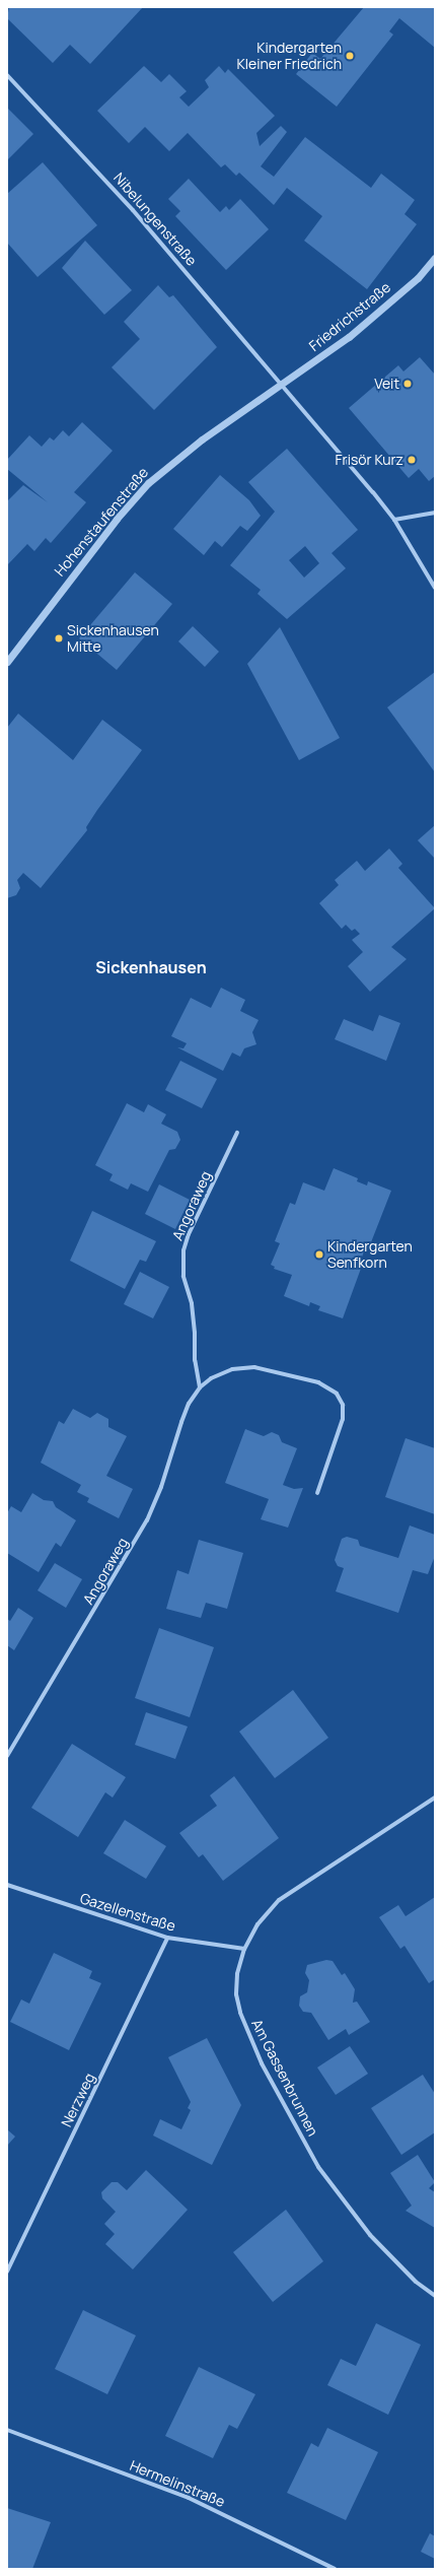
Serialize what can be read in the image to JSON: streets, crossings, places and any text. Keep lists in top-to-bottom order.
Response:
{
  "streets": {
    "street": [
      "Nibelungenstraße",
      "Friedrichstraße",
      "Hohenstaufenstraße",
      "Angoraweg",
      "Gazellenstraße",
      "Am Gassenbrunnen",
      "Nerzweg",
      "Hermelinstraße"
    ]
  },
  "crossings": [
    ["Nibelungenstraße", "Friedrichstraße"],
    ["Nibelungenstraße", "Hohenstaufenstraße"],
    ["Friedrichstraße", "Hohenstaufenstraße"],
    ["Gazellenstraße", "Am Gassenbrunnen"],
    ["Gazellenstraße", "Nerzweg"]
  ],
  "districts": ["Sickenhausen"],
  "places": [
    "Kindergarten Kleiner Friedrich",
    "Veit",
    "Frisör Kurz",
    "Sickenhausen Mitte",
    "Kindergarten Senfkorn"
  ]
}
